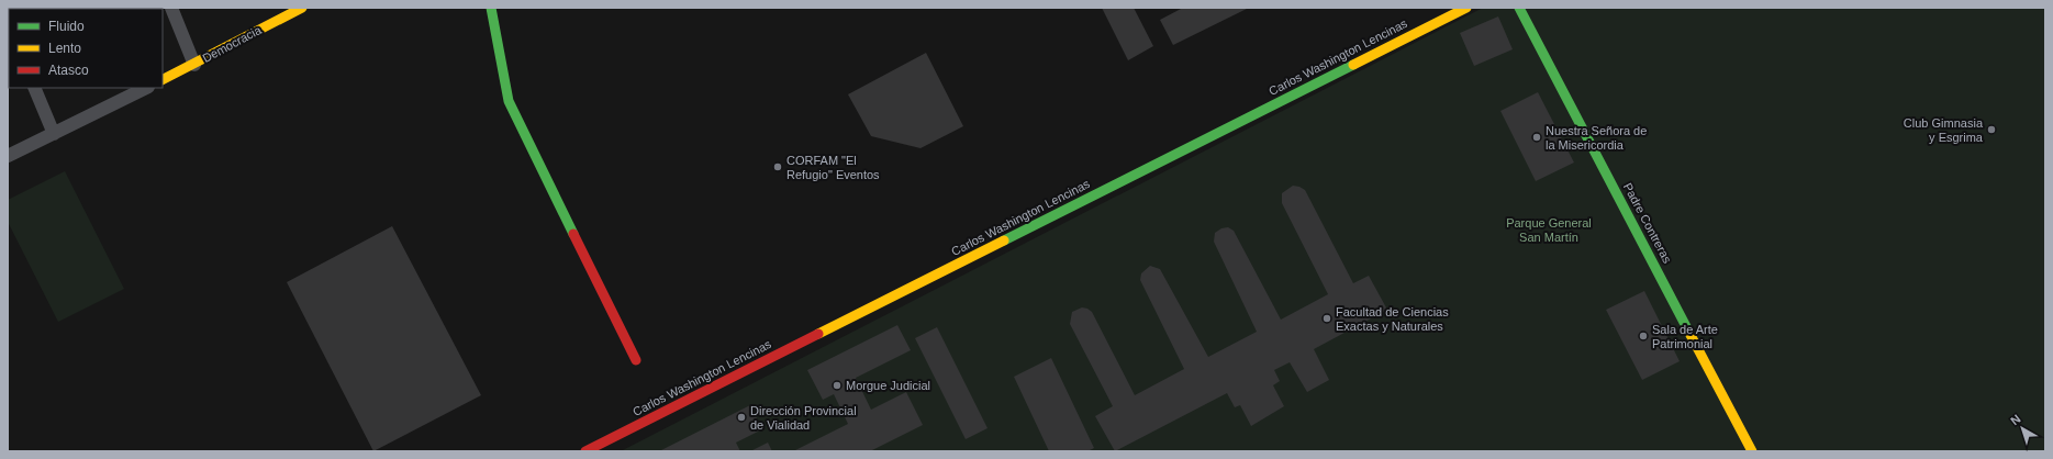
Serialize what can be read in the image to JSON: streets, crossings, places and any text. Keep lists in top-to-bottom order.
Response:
{
  "streets": {
    "street": ["Democracia", "Carlos Washington Lencinas", "Padre Contreras"]
  },
  "parks": ["Parque General San Martín"],
  "places": [
    "Club Gimnasia y Esgrima",
    "Nuestra Señora de la Misericordia",
    "CORFAM \"El Refugio\" Eventos",
    "Facultad de Ciencias Exactas y Naturales",
    "Sala de Arte Patrimonial",
    "Morgue Judicial",
    "Dirección Provincial de Vialidad"
  ],
  "legend": ["Fluido", "Lento", "Atasco"],
  "north": "top left"
}
